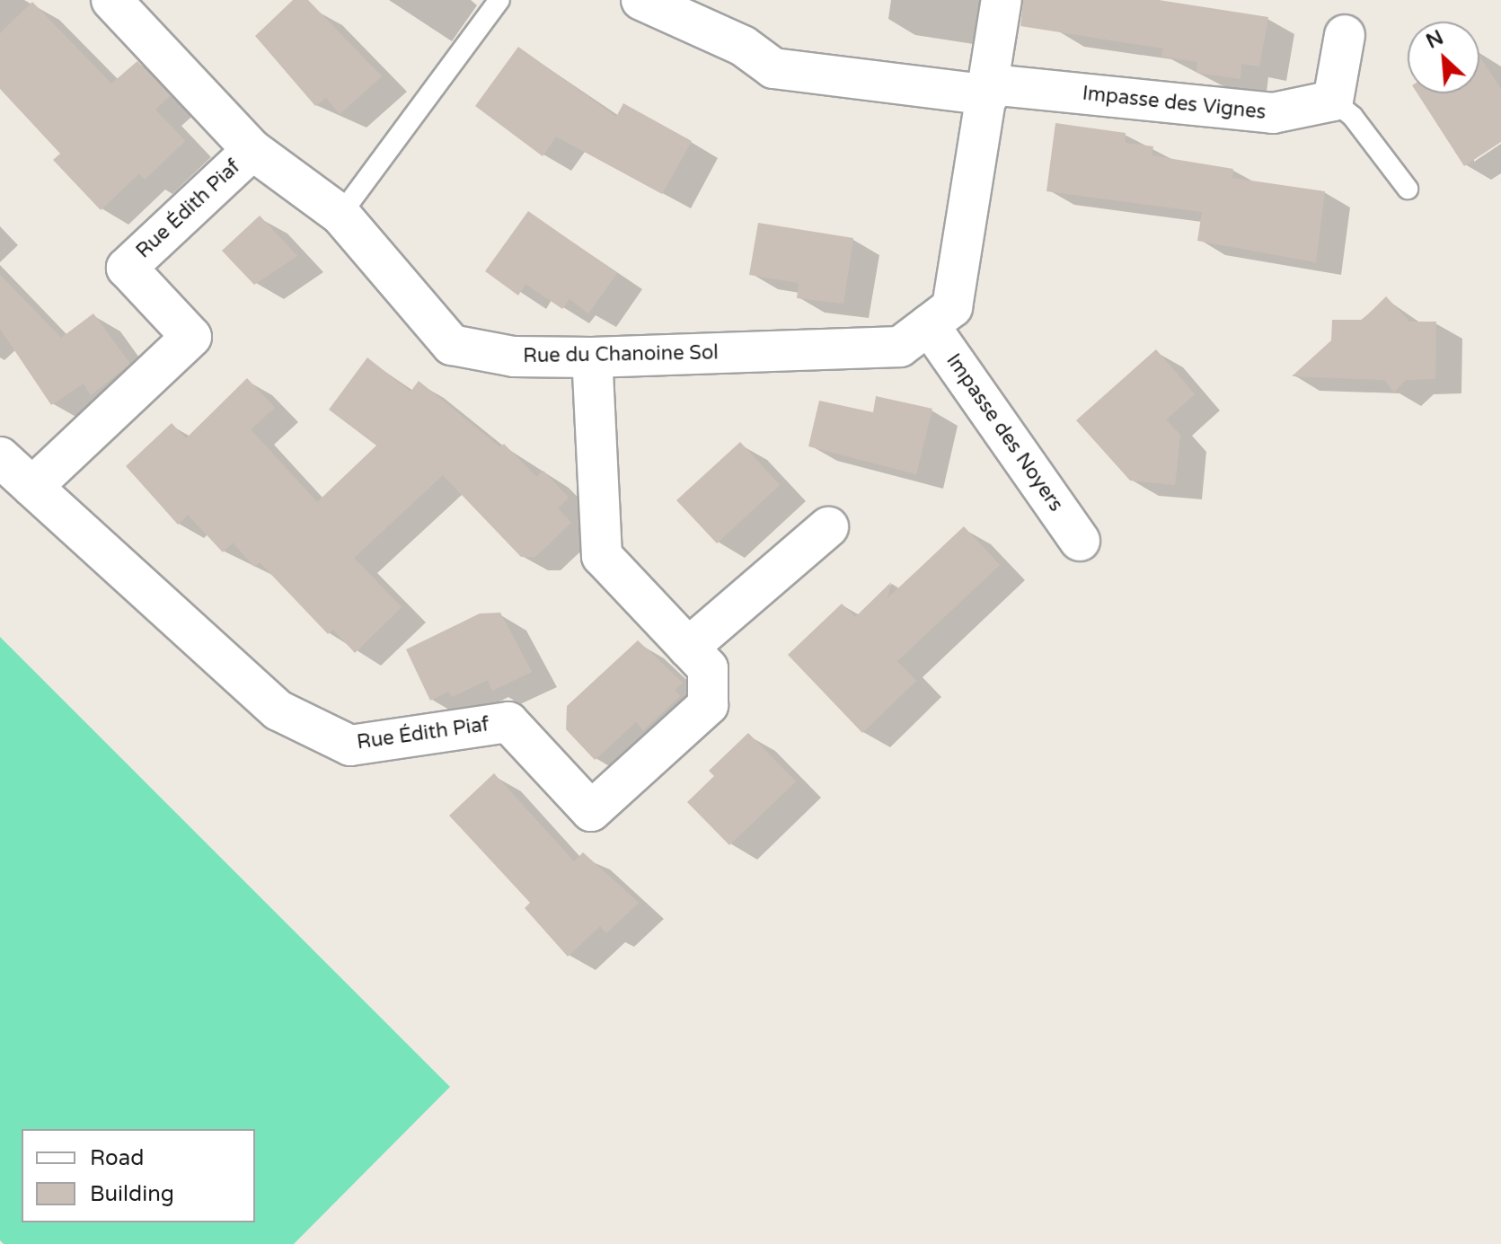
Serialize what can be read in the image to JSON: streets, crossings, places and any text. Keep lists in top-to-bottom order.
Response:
{
  "streets": {
    "street": [
      "Impasse des Vignes",
      "Rue Édith Piaf",
      "Rue du Chanoine Sol",
      "Impasse des Noyers"
    ]
  },
  "crossings": [
    ["Impasse des Vignes", "Rue du Chanoine Sol"],
    ["Rue Édith Piaf", "Rue du Chanoine Sol"],
    ["Rue du Chanoine Sol", "Impasse des Noyers"]
  ],
  "legend": ["Road", "Building"],
  "north": "top left"
}
